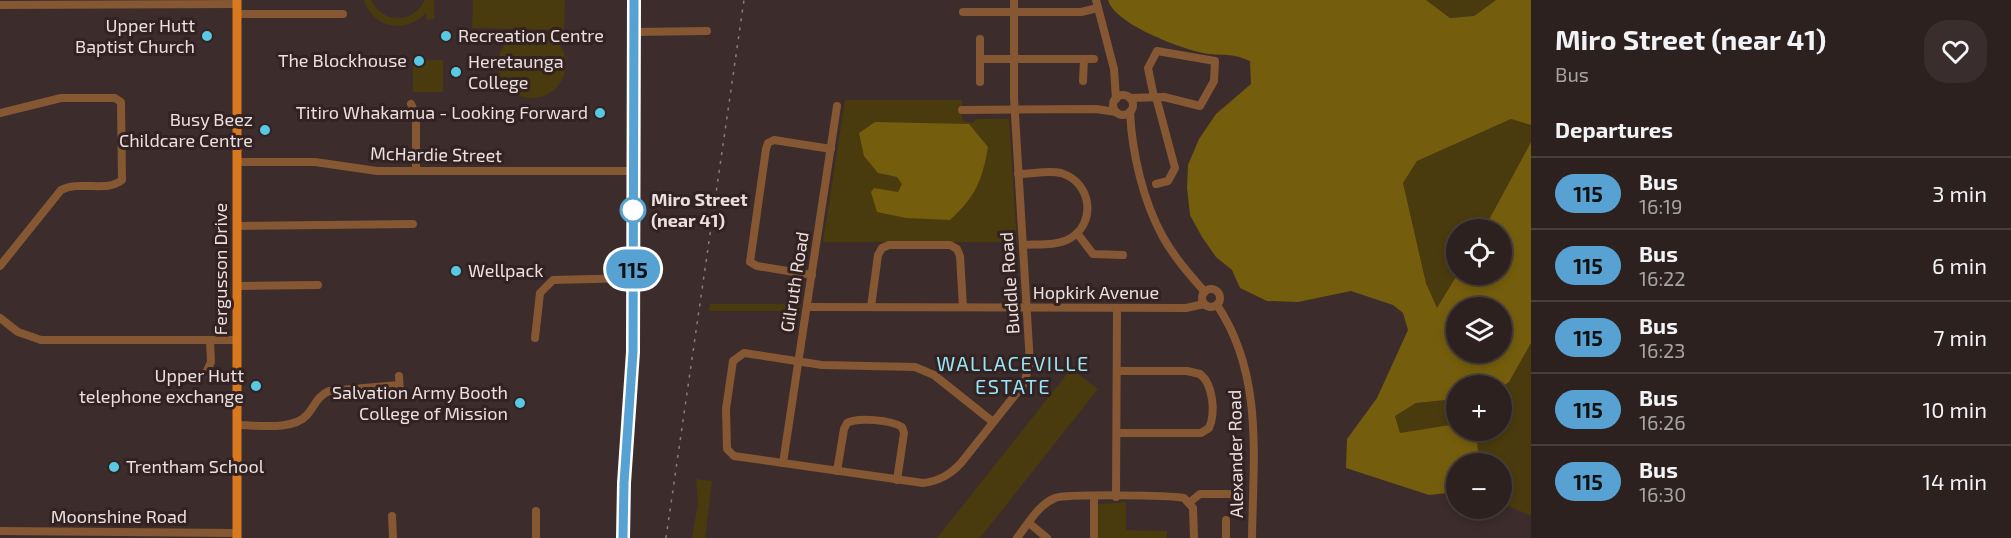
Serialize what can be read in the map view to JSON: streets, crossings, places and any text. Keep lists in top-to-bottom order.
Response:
{
  "streets": {
    "main road": ["Fergusson Drive"],
    "street": [
      "McHardie Street",
      "Gilruth Road",
      "Buddle Road",
      "Hopkirk Avenue",
      "Alexander Road",
      "Moonshine Road"
    ]
  },
  "crossings": [
    ["McHardie Street", "Fergusson Drive"],
    ["Fergusson Drive", "Moonshine Road"],
    ["Gilruth Road", "Buddle Road"],
    ["Gilruth Road", "Hopkirk Avenue"],
    ["Buddle Road", "Hopkirk Avenue"],
    ["Hopkirk Avenue", "Alexander Road"]
  ],
  "districts": ["WALLACEVILLE ESTATE"],
  "places": [
    "Upper Hutt Baptist Church",
    "Recreation Centre",
    "The Blockhouse",
    "Heretaunga College",
    "Titiro Whakamua - Looking Forward",
    "Busy Beez Childcare Centre",
    "Miro Street (near 41)",
    "Wellpack",
    "Upper Hutt telephone exchange",
    "Salvation Army Booth College of Mission",
    "Trentham School"
  ],
  "lines": ["bus line 115"],
  "page": {
    "on_map": "115",
    "heading": [
      ["Miro Street (near 41)", "Bus"],
      "Departures"
    ],
    "list": [
      {
        "mark": "115",
        "name": "Bus",
        "note": "16:19",
        "value": "3 min"
      },
      {
        "mark": "115",
        "name": "Bus",
        "note": "16:22",
        "value": "6 min"
      },
      {
        "mark": "115",
        "name": "Bus",
        "note": "16:23",
        "value": "7 min"
      },
      {
        "mark": "115",
        "name": "Bus",
        "note": "16:26",
        "value": "10 min"
      },
      {
        "mark": "115",
        "name": "Bus",
        "note": "16:30",
        "value": "14 min"
      }
    ],
    "map_buttons": ["+", "−"]
  }
}
